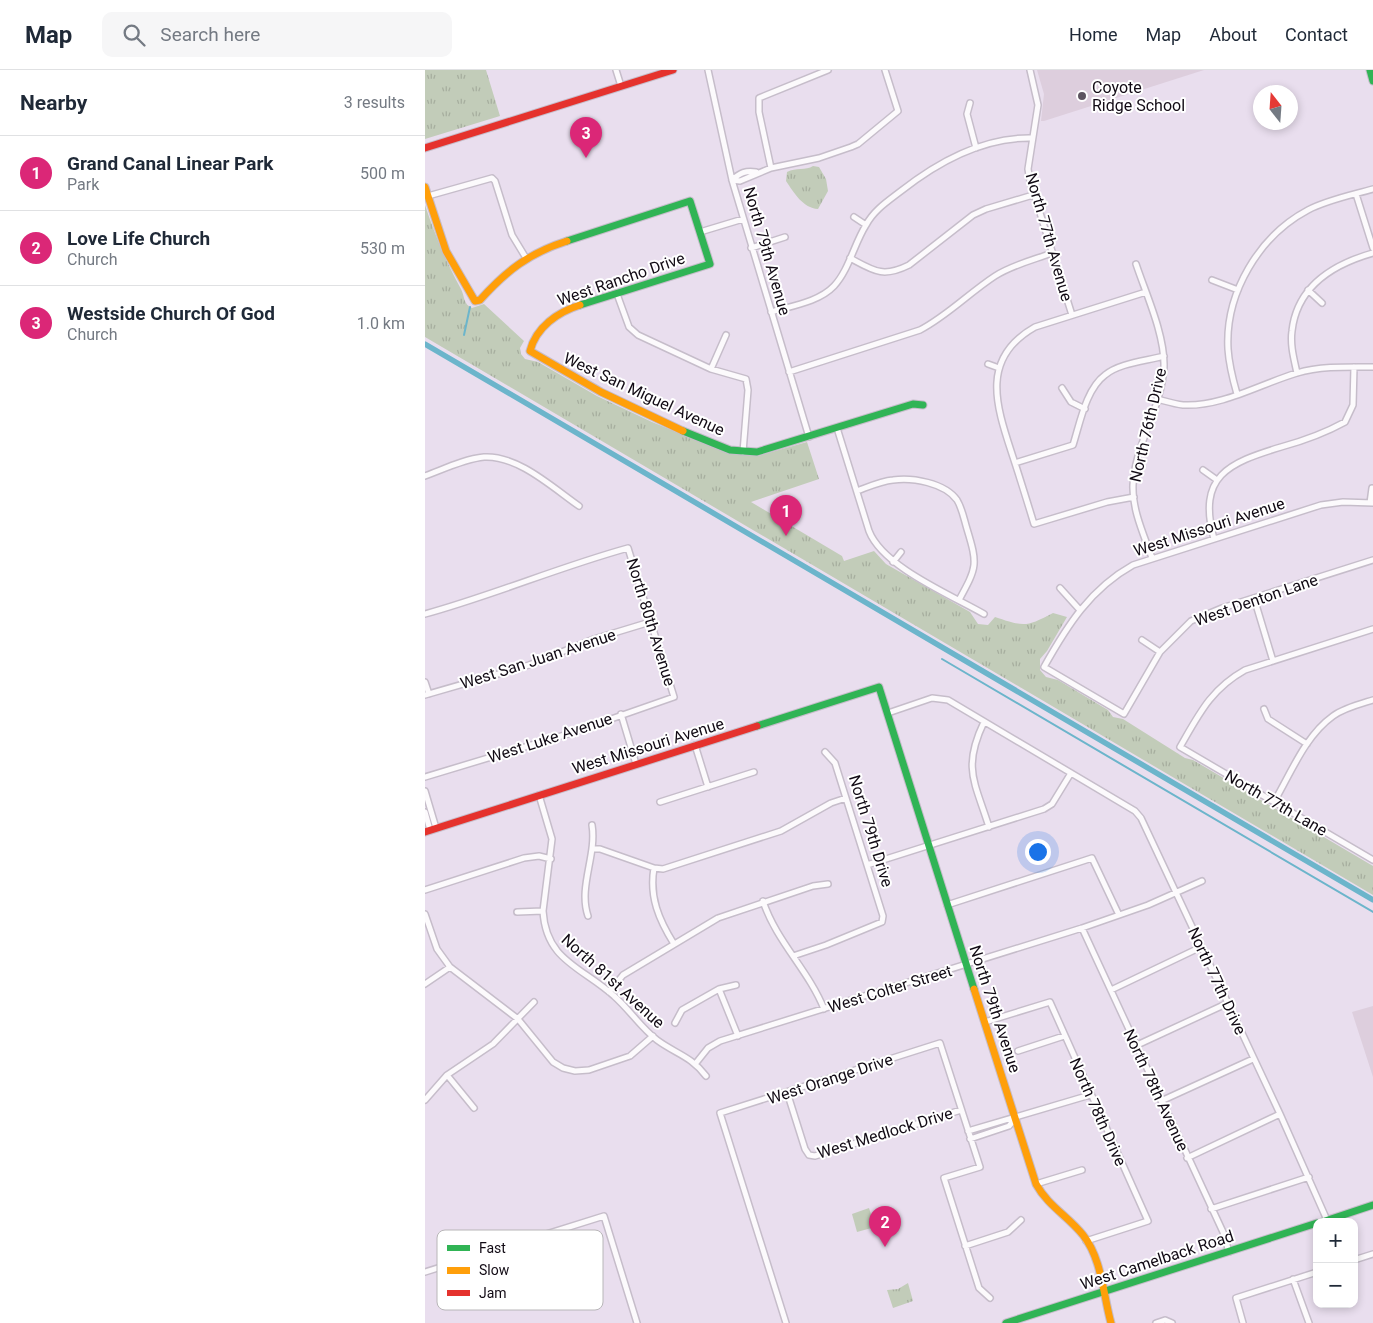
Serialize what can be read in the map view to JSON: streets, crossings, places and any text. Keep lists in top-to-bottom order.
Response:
{
  "streets": {
    "street": [
      "North 77th Avenue",
      "North 79th Avenue",
      "West Rancho Drive",
      "West San Miguel Avenue",
      "North 76th Drive",
      "West Missouri Avenue",
      "West Denton Lane",
      "North 80th Avenue",
      "West San Juan Avenue",
      "West Luke Avenue",
      "North 77th Lane",
      "North 79th Drive",
      "North 81st Avenue",
      "North 77th Drive",
      "West Colter Street",
      "West Orange Drive",
      "North 78th Avenue",
      "North 78th Drive",
      "West Medlock Drive",
      "West Camelback Road"
    ]
  },
  "crossings": [
    ["North 79th Avenue", "West San Miguel Avenue"],
    ["North 79th Avenue", "West Missouri Avenue"],
    ["North 79th Avenue", "North 77th Drive"],
    ["North 79th Avenue", "West Colter Street"],
    ["North 79th Avenue", "North 78th Drive"],
    ["North 79th Avenue", "West Camelback Road"],
    ["West Rancho Drive", "West San Miguel Avenue"],
    ["North 76th Drive", "West Missouri Avenue"],
    ["West Missouri Avenue", "West Denton Lane"],
    ["West Missouri Avenue", "North 81st Avenue"],
    ["North 80th Avenue", "West San Juan Avenue"],
    ["North 80th Avenue", "West Luke Avenue"],
    ["North 81st Avenue", "West Colter Street"],
    ["North 77th Drive", "West Colter Street"],
    ["West Colter Street", "North 78th Avenue"],
    ["West Orange Drive", "West Medlock Drive"],
    ["North 78th Avenue", "West Camelback Road"]
  ],
  "places": ["Coyote Ridge School"],
  "legend": ["Fast", "Slow", "Jam"],
  "north": "top",
  "page": {
    "header": "Map",
    "search": "Search here",
    "nav": [
      "Home",
      "Map",
      "About",
      "Contact"
    ],
    "heading": ["Nearby", "3 results"],
    "pins": ["3", "1", "2"],
    "list": [
      {
        "mark": "1",
        "name": "Grand Canal Linear Park",
        "note": "Park",
        "value": "500 m"
      },
      {
        "mark": "2",
        "name": "Love Life Church",
        "note": "Church",
        "value": "530 m"
      },
      {
        "mark": "3",
        "name": "Westside Church Of God",
        "note": "Church",
        "value": "1.0 km"
      }
    ],
    "map_buttons": ["+", "−"]
  }
}
